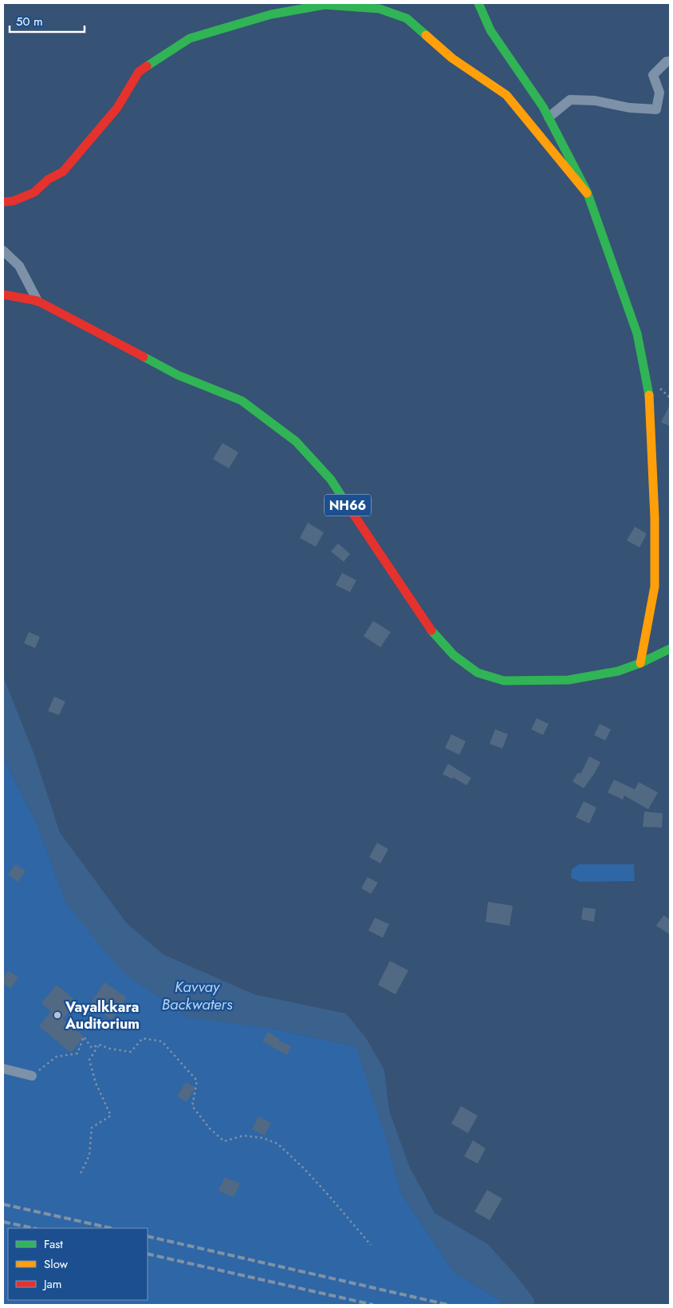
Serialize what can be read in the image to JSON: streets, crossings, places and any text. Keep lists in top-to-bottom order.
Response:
{
  "streets": {
    "main road": ["NH66"]
  },
  "water": ["Kavvay Backwaters"],
  "places": ["Vayalkkara Auditorium"],
  "legend": ["Fast", "Slow", "Jam"],
  "scale_bar": "50 m"
}
